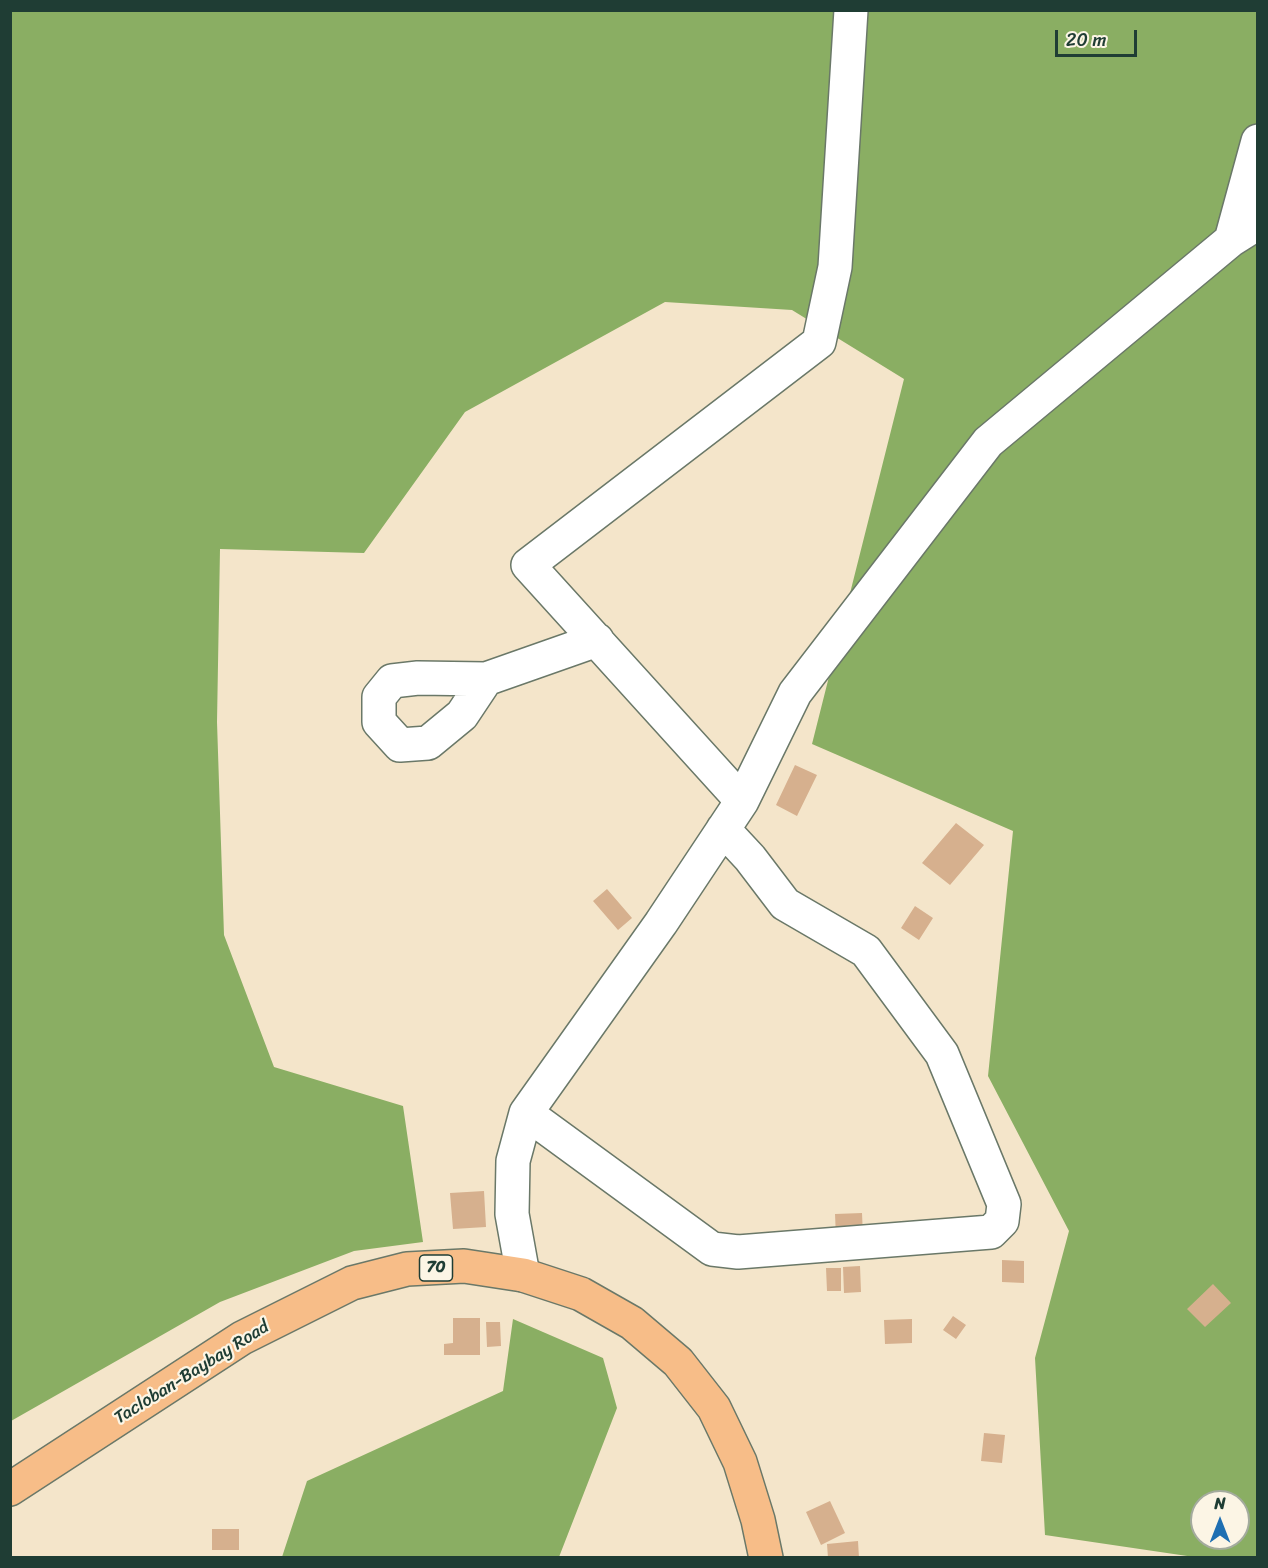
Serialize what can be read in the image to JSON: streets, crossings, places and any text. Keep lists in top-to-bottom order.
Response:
{
  "streets": {
    "highway": ["70", "Tacloban-Baybay Road"]
  },
  "scale_bar": "20 m",
  "north": "top"
}
